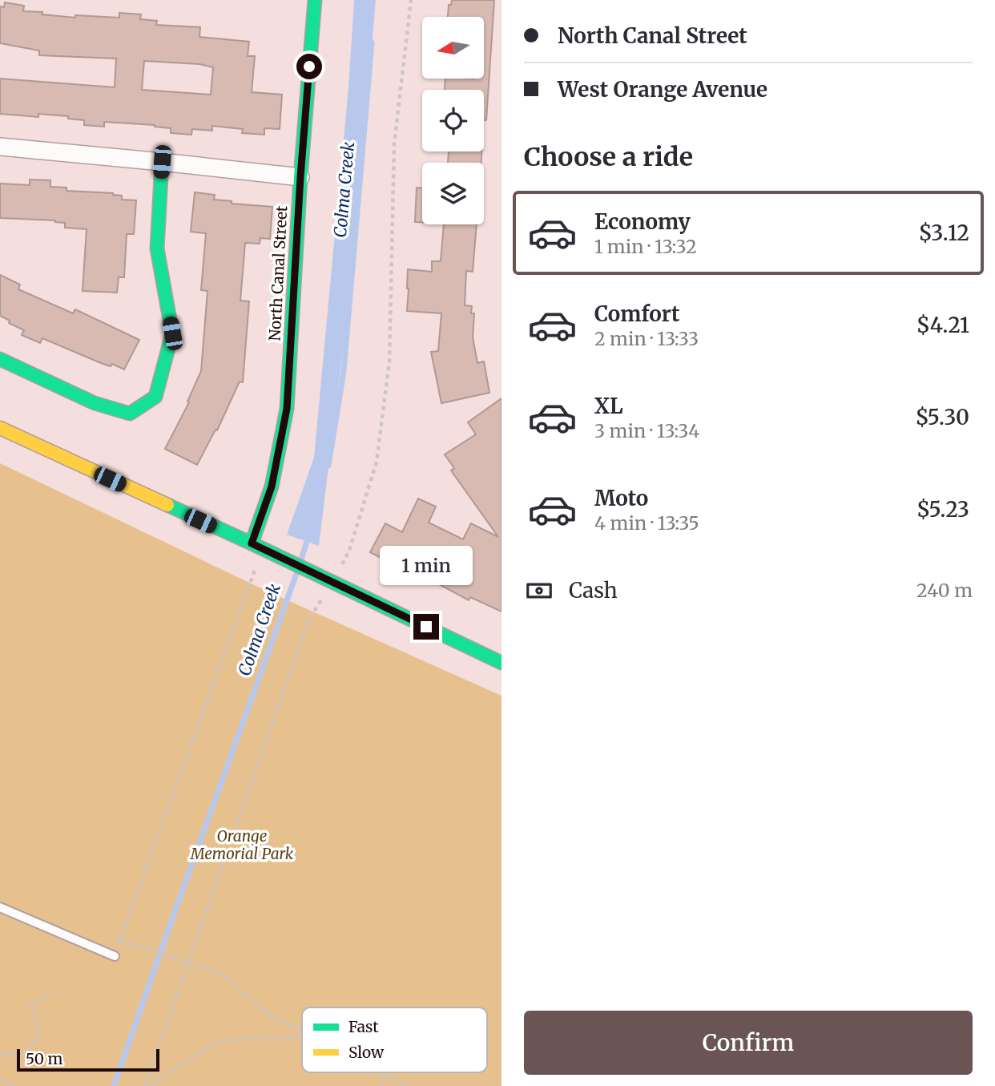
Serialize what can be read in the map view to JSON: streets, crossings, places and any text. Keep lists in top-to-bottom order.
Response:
{
  "streets": {
    "street": ["North Canal Street"]
  },
  "water": ["Colma Creek"],
  "parks": ["Orange Memorial Park"],
  "legend": ["Fast", "Slow"],
  "scale_bar": "50 m",
  "north": "left",
  "page": {
    "banner": ["North Canal Street", "West Orange Avenue"],
    "heading": "Choose a ride",
    "list": [
      {
        "name": "Economy",
        "note": "1 min · 13:32",
        "value": "$3.12"
      },
      {
        "name": "Comfort",
        "note": "2 min · 13:33",
        "value": "$4.21"
      },
      {
        "name": "XL",
        "note": "3 min · 13:34",
        "value": "$5.30"
      },
      {
        "name": "Moto",
        "note": "4 min · 13:35",
        "value": "$5.23"
      }
    ],
    "bubble": "1 min",
    "pay": ["Cash", "240 m"],
    "buttons": "Confirm",
    "scale": "50 m"
  }
}
